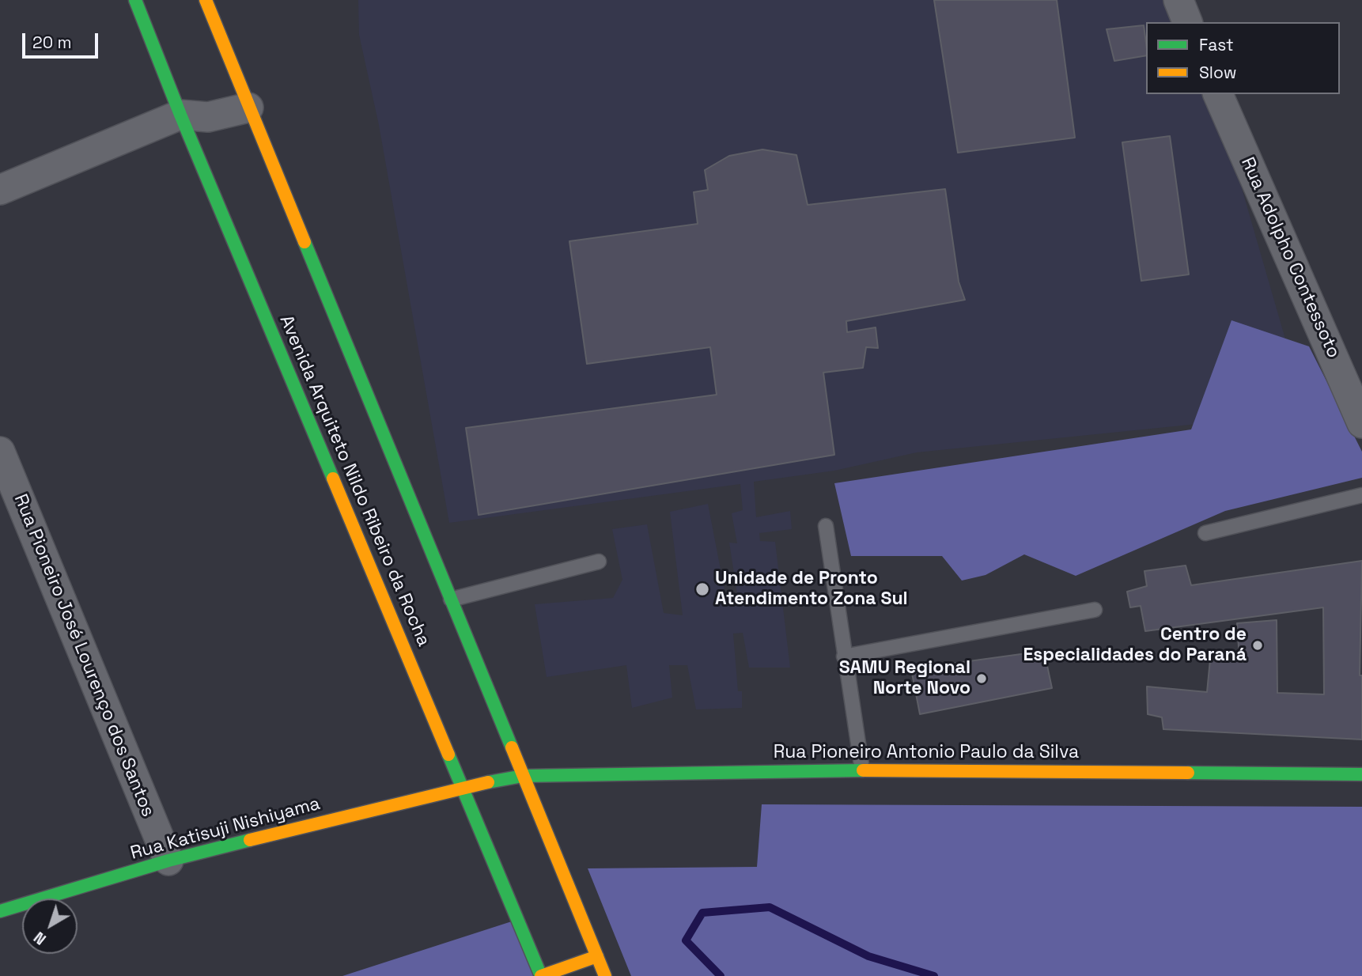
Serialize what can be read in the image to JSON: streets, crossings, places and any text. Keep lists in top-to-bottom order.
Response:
{
  "streets": {
    "main road": ["Avenida Arquiteto Nildo Ribeiro da Rocha", "Rua Pioneiro Antonio Paulo da Silva", "Rua Katisuji Nishiyama"],
    "street": ["Rua Adolpho Contessoto", "Rua Pioneiro José Lourenço dos Santos"]
  },
  "crossings": [
    ["Avenida Arquiteto Nildo Ribeiro da Rocha", "Rua Katisuji Nishiyama"],
    ["Rua Pioneiro José Lourenço dos Santos", "Rua Katisuji Nishiyama"],
    ["Rua Pioneiro Antonio Paulo da Silva", "Rua Katisuji Nishiyama"]
  ],
  "places": ["Unidade de Pronto Atendimento Zona Sul", "Centro de Especialidades do Paraná", "SAMU Regional Norte Novo"],
  "legend": ["Fast", "Slow"],
  "scale_bar": "20 m",
  "north": "bottom left"
}
